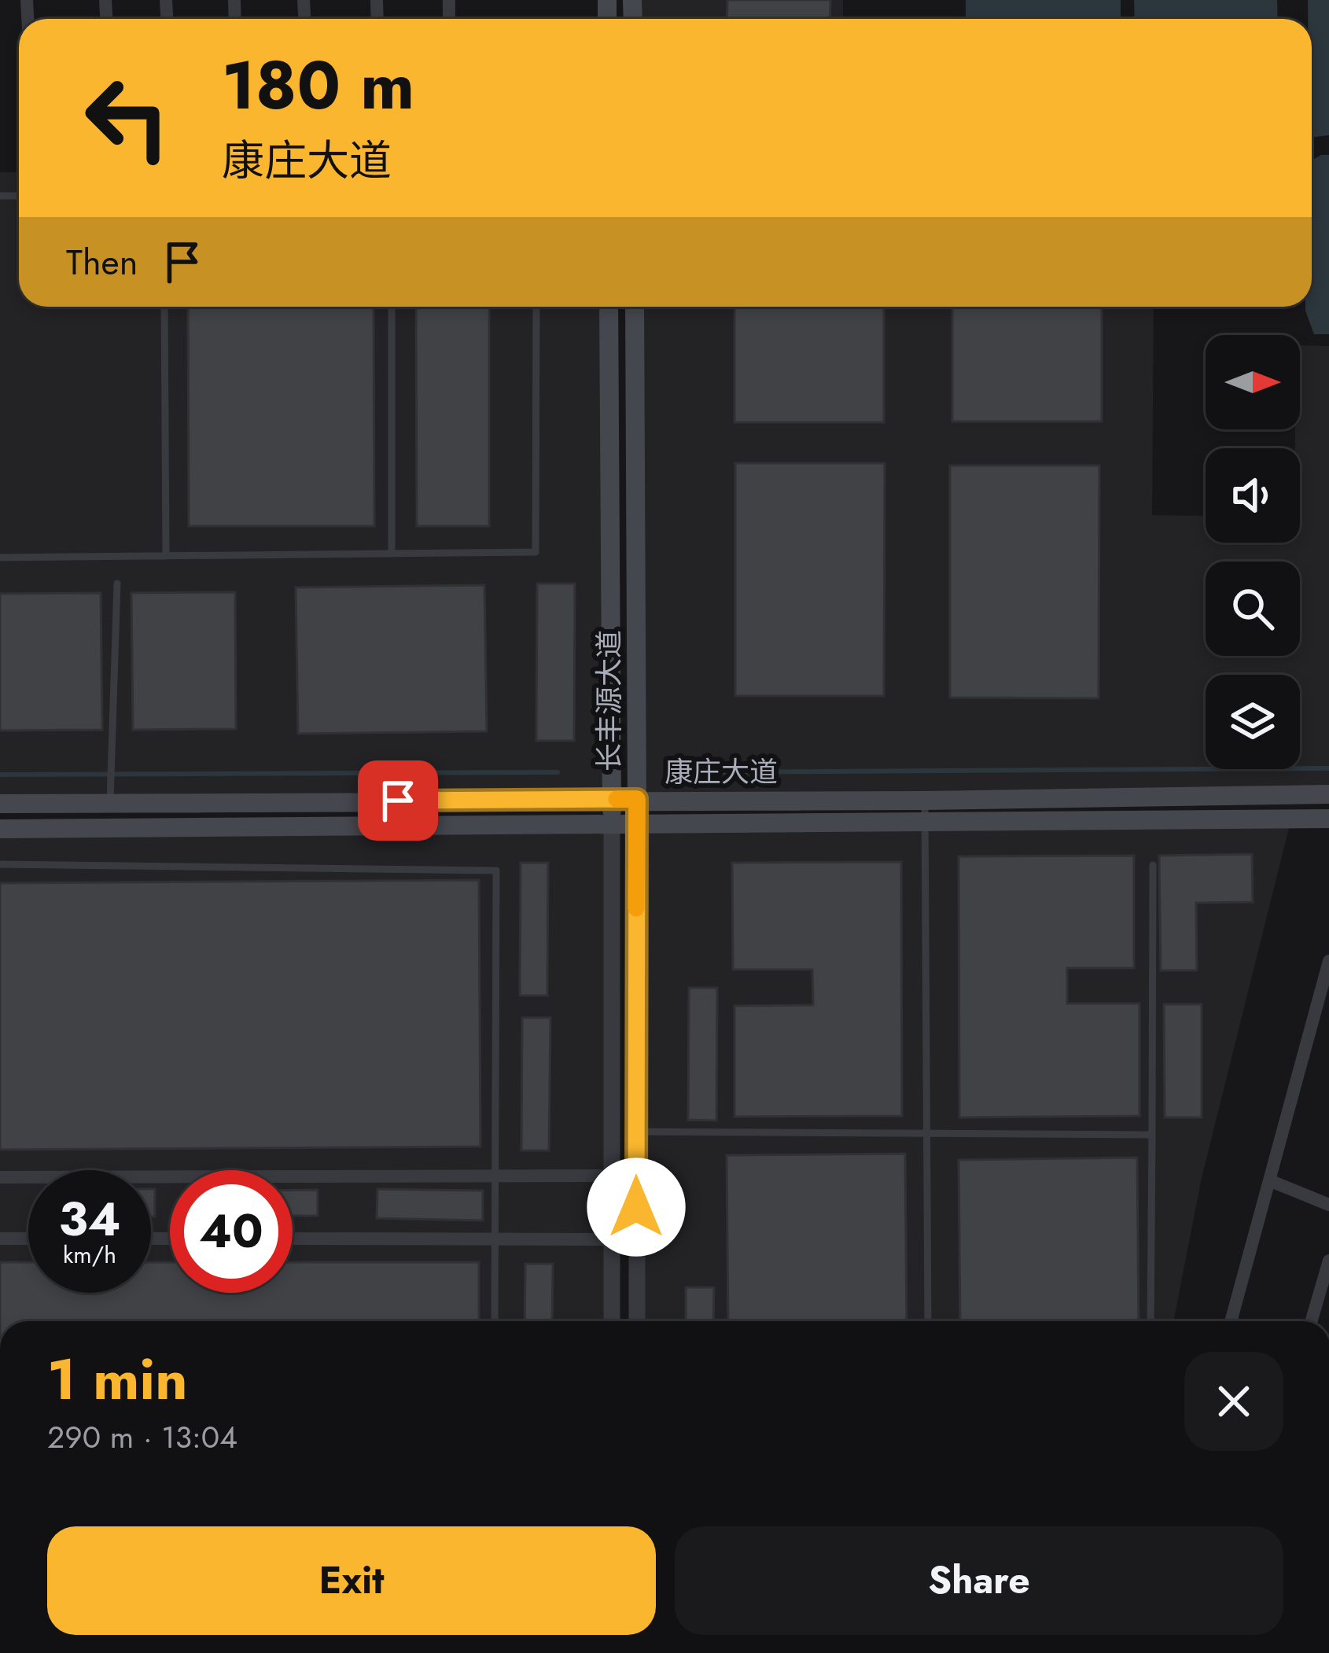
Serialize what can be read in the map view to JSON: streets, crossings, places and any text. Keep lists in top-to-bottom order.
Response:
{
  "streets": {
    "main road": ["长丰源大道", "康庄大道"]
  },
  "crossings": [
    ["长丰源大道", "康庄大道"]
  ],
  "north": "right",
  "page": {
    "turn": ["180 m", "康庄大道"],
    "then": "Then",
    "speed": "34 km/h",
    "limit": "40",
    "heading": ["1 min", "290 m · 13:04"],
    "buttons": ["Exit", "Share"]
  }
}
